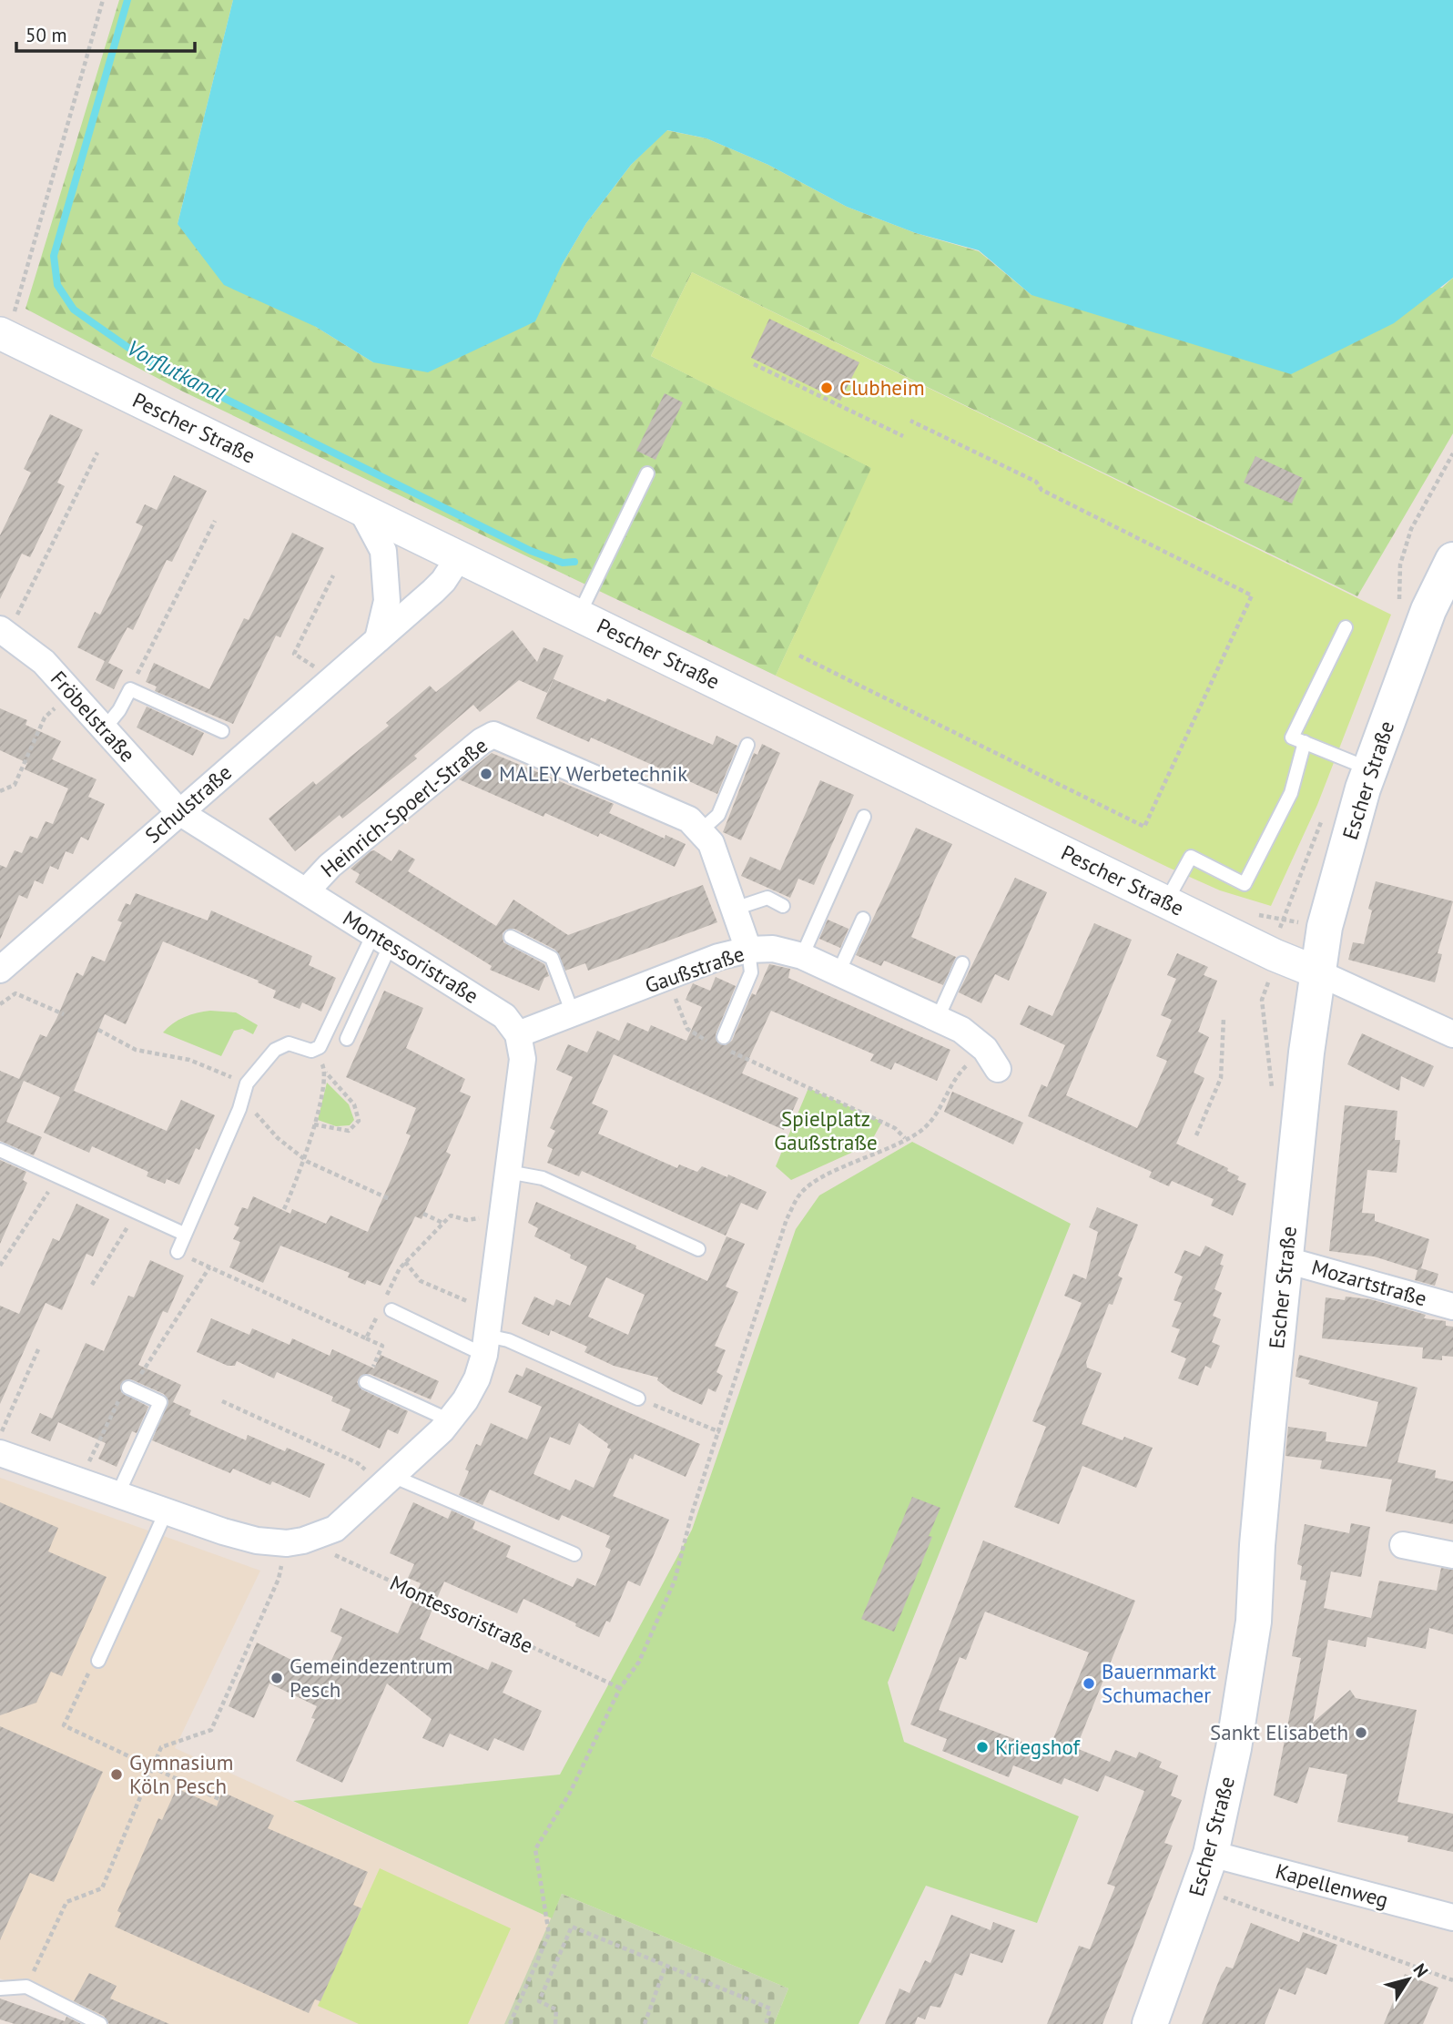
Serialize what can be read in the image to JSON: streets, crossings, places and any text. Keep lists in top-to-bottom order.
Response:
{
  "streets": {
    "main road": ["Escher Straße"],
    "street": [
      "Pescher Straße",
      "Fröbelstraße",
      "Schulstraße",
      "Heinrich-Spoerl-Straße",
      "Montessoristraße",
      "Gaußstraße",
      "Mozartstraße",
      "Kapellenweg"
    ]
  },
  "crossings": [
    ["Pescher Straße", "Escher Straße"],
    ["Pescher Straße", "Schulstraße"],
    ["Fröbelstraße", "Schulstraße"],
    ["Fröbelstraße", "Montessoristraße"],
    ["Escher Straße", "Mozartstraße"],
    ["Escher Straße", "Kapellenweg"],
    ["Schulstraße", "Montessoristraße"],
    ["Heinrich-Spoerl-Straße", "Montessoristraße"],
    ["Heinrich-Spoerl-Straße", "Gaußstraße"],
    ["Montessoristraße", "Gaußstraße"]
  ],
  "water": ["Vorflutkanal"],
  "parks": ["Spielplatz Gaußstraße"],
  "places": [
    "Clubheim",
    "MALEY Werbetechnik",
    "Gemeindezentrum Pesch",
    "Bauernmarkt Schumacher",
    "Sankt Elisabeth",
    "Kriegshof",
    "Gymnasium Köln Pesch"
  ],
  "scale_bar": "50 m",
  "north": "top right"
}
